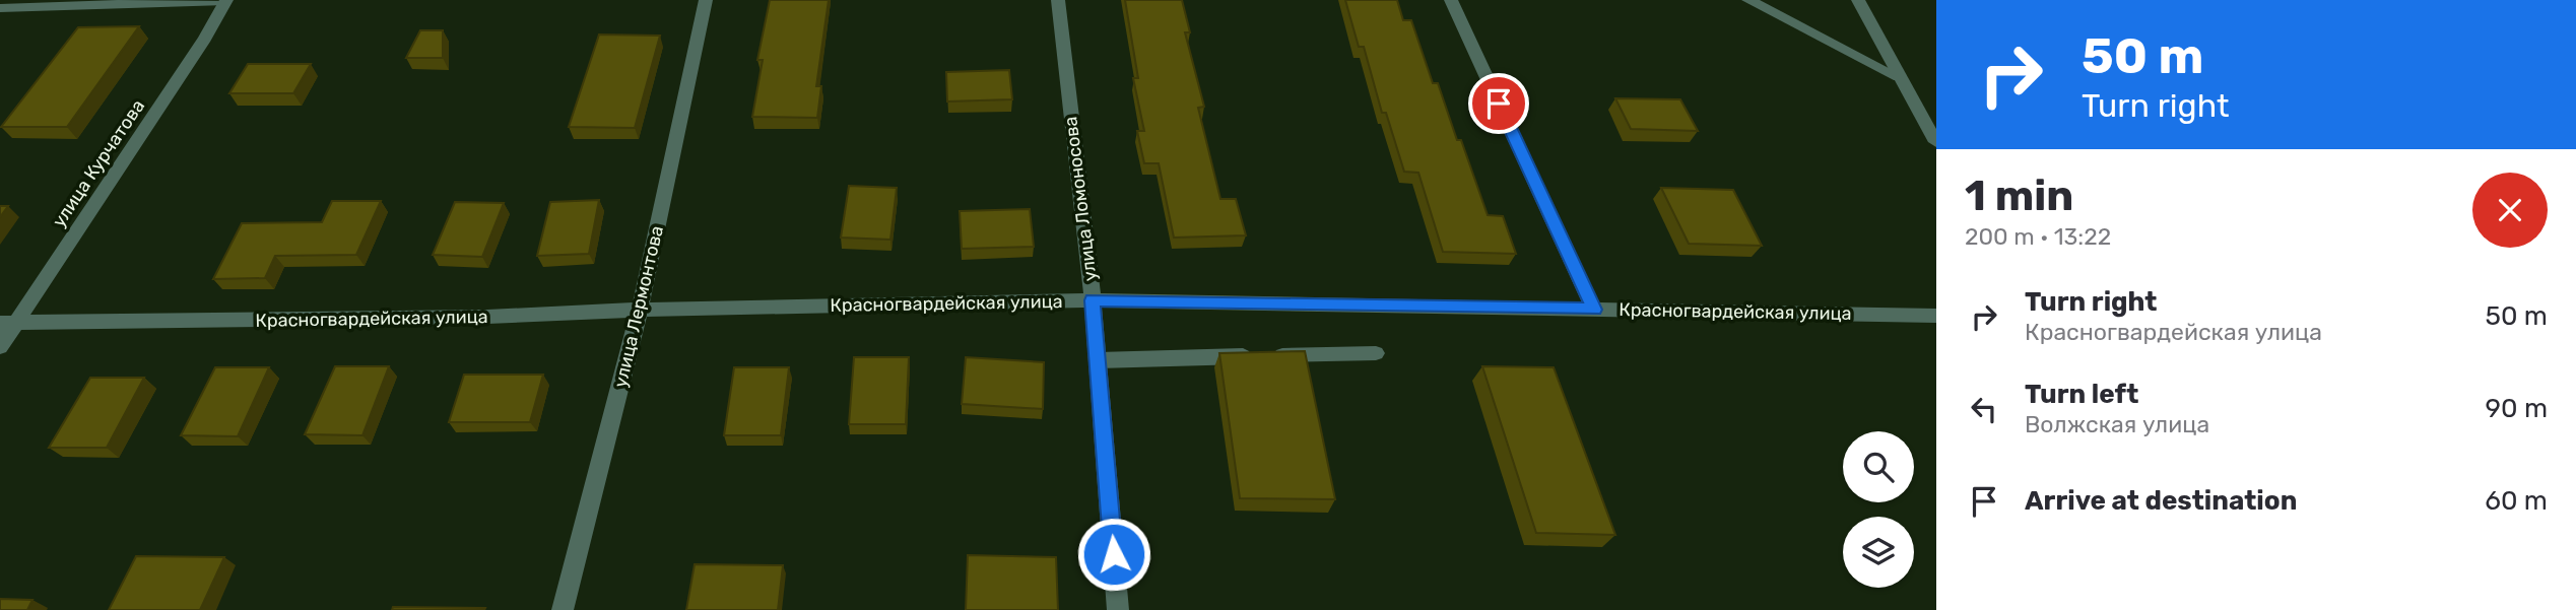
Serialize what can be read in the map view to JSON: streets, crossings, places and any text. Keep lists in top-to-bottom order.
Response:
{
  "streets": {
    "street": [
      "улица Курчатова",
      "улица Ломоносова",
      "Красногвардейская улица",
      "улица Лермонтова"
    ]
  },
  "crossings": [
    ["улица Курчатова", "Красногвардейская улица"],
    ["улица Ломоносова", "Красногвардейская улица"],
    ["Красногвардейская улица", "улица Лермонтова"]
  ],
  "page": {
    "turn": ["50 m", "Turn right"],
    "heading": ["1 min", "200 m · 13:22"],
    "list": [
      {
        "name": "Turn right",
        "note": "Красногвардейская улица",
        "value": "50 m"
      },
      {
        "name": "Turn left",
        "note": "Волжская улица",
        "value": "90 m"
      },
      {
        "name": "Arrive at destination",
        "value": "60 m"
      }
    ]
  }
}
